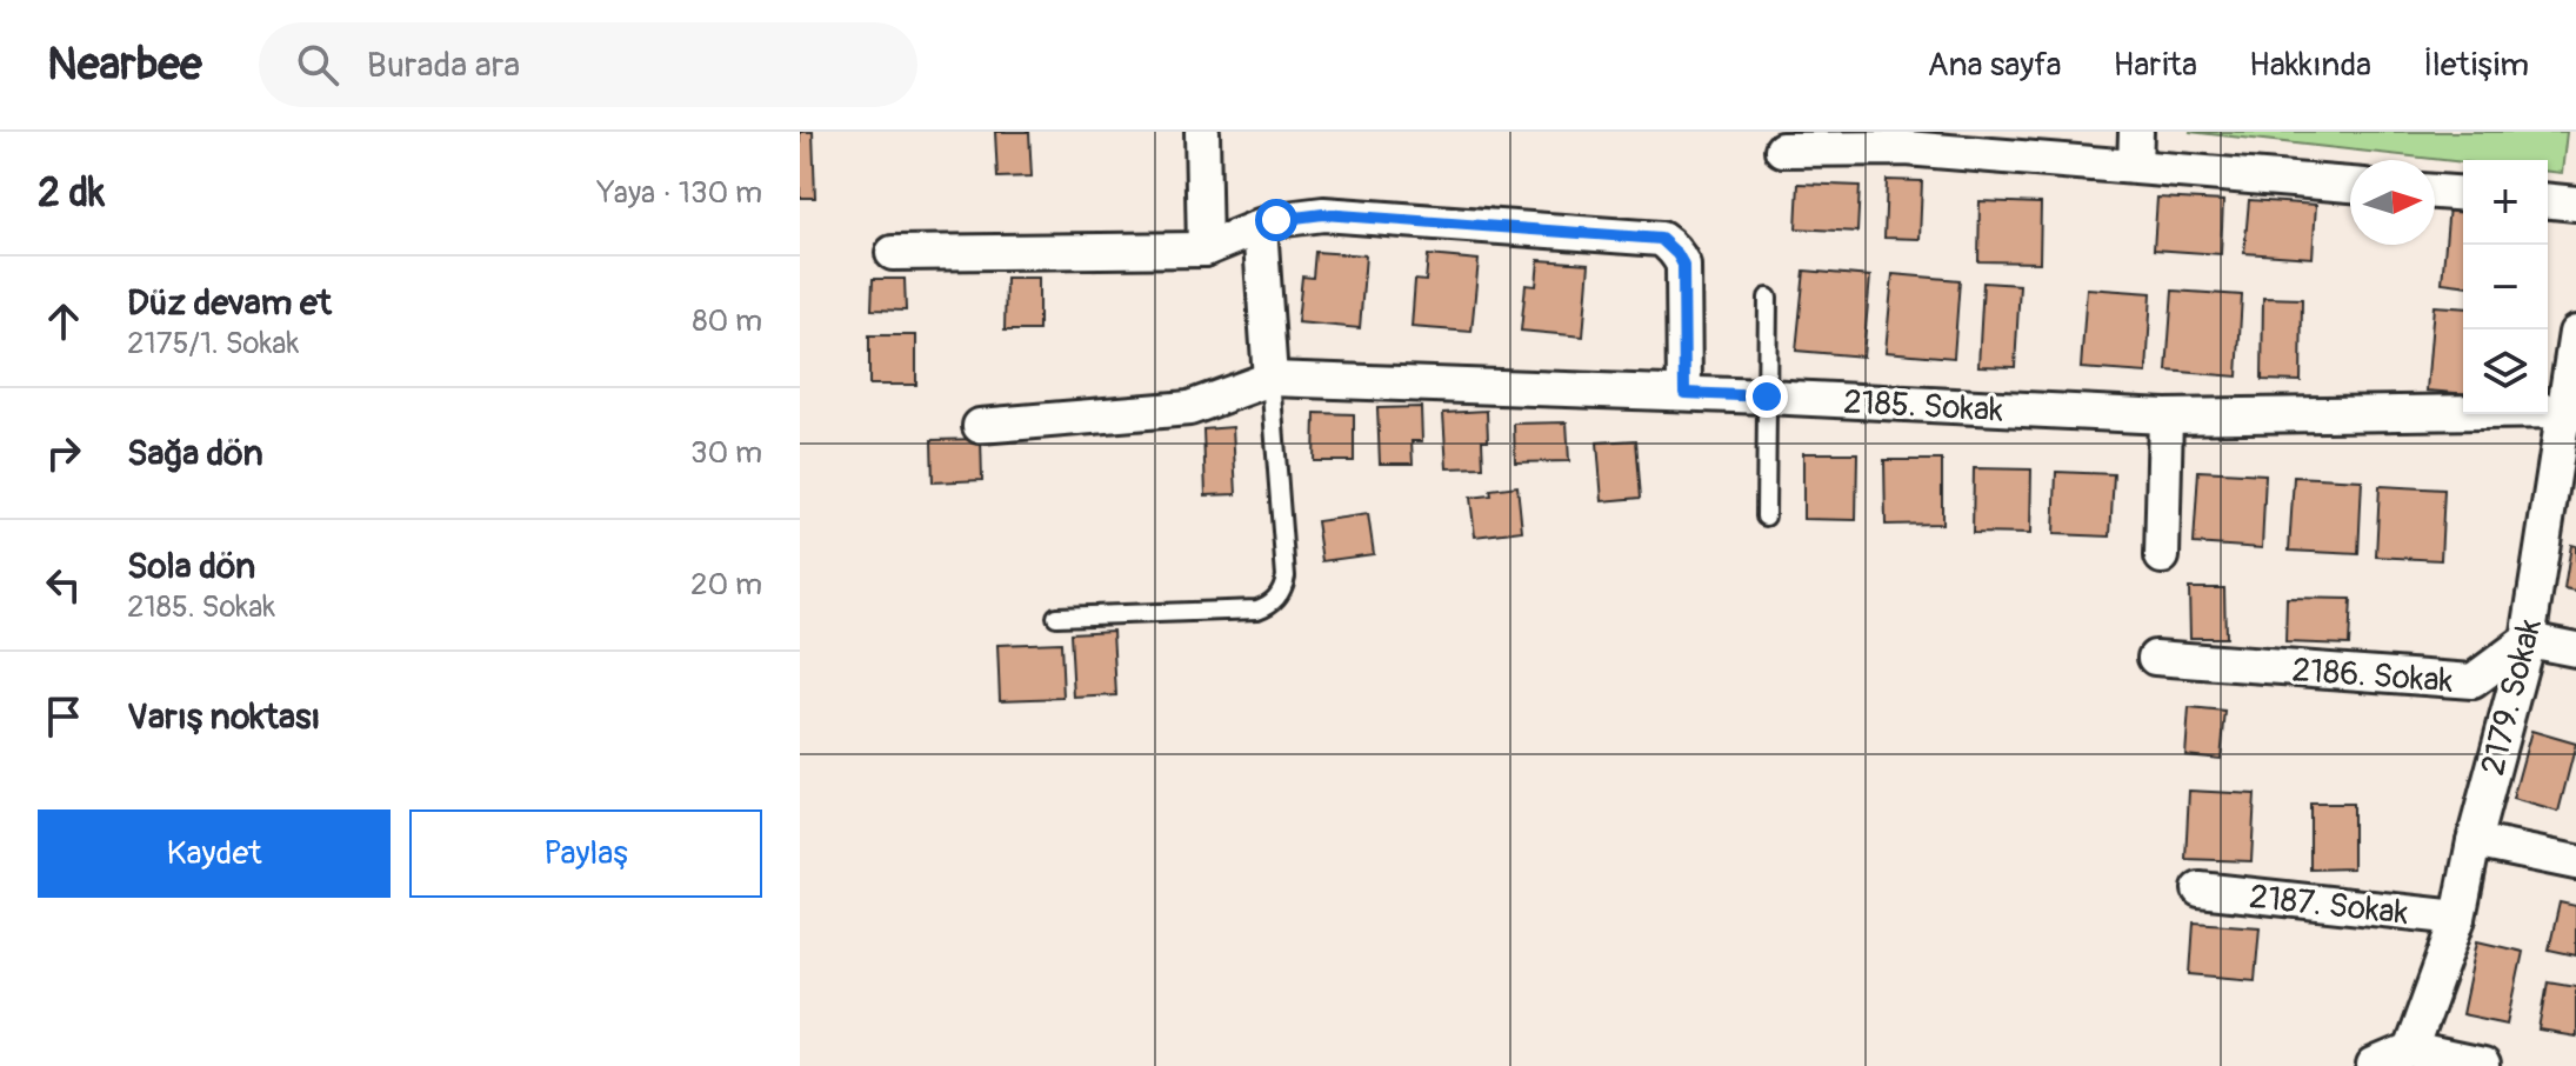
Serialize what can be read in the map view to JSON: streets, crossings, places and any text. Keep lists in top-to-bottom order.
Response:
{
  "streets": {
    "street": [
      "2185. Sokak",
      "2186. Sokak",
      "2179. Sokak",
      "2187. Sokak"
    ]
  },
  "crossings": [
    ["2185. Sokak", "2179. Sokak"],
    ["2186. Sokak", "2179. Sokak"],
    ["2179. Sokak", "2187. Sokak"]
  ],
  "north": "right",
  "page": {
    "header": "Nearbee",
    "search": "Burada ara",
    "nav": [
      "Ana sayfa",
      "Harita",
      "Hakkında",
      "İletişim"
    ],
    "heading": ["2 dk", "Yaya · 130 m"],
    "map_buttons": ["+", "−"],
    "list": [
      ["Düz devam et", "2175/1. Sokak", "80 m"],
      ["Sağa dön", "30 m"],
      ["Sola dön", "2185. Sokak", "20 m"],
      "Varış noktası"
    ],
    "buttons": ["Kaydet", "Paylaş"]
  }
}
